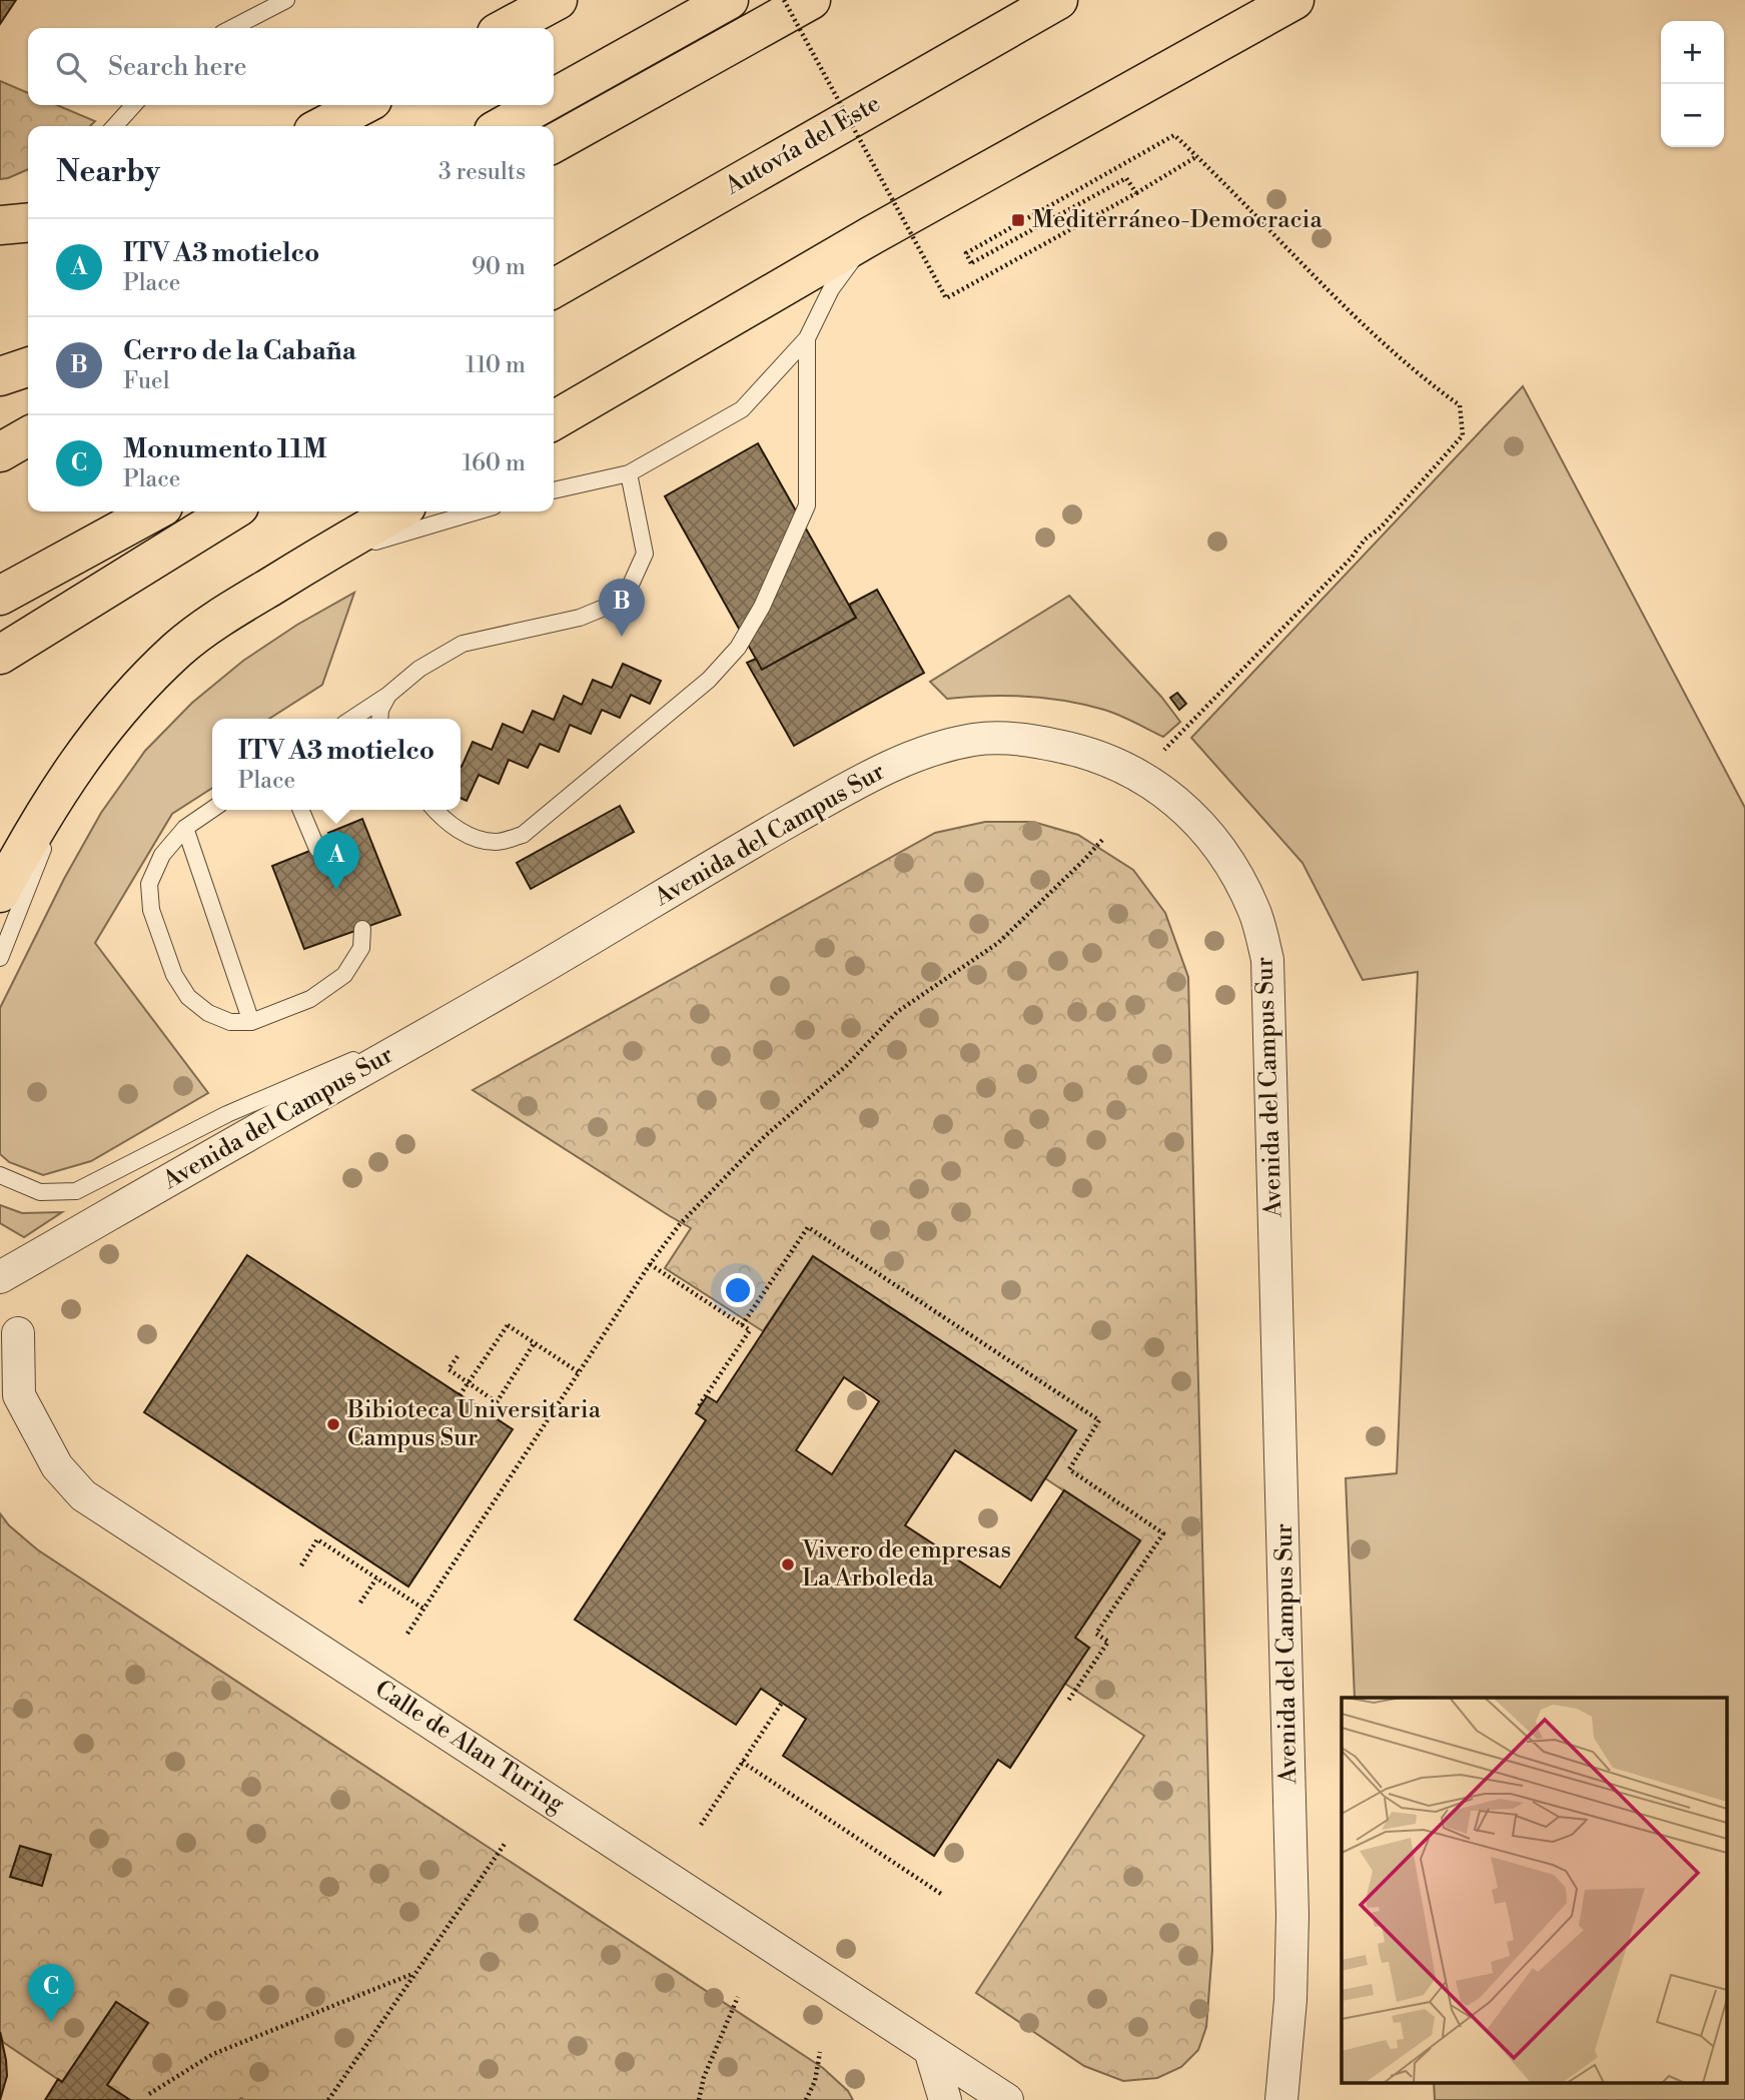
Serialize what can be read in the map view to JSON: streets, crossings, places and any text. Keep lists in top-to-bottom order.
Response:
{
  "streets": {
    "highway": ["Autovía del Este"],
    "street": ["Avenida del Campus Sur", "Calle de Alan Turing"]
  },
  "places": {
    "transit": ["Mediterráneo-Democracia"],
    "other": ["Bibioteca Universitaria Campus Sur", "Vivero de empresas La Arboleda"]
  },
  "page": {
    "map_buttons": ["+", "−"],
    "search": "Search here",
    "heading": ["Nearby", "3 results"],
    "list": [
      {
        "mark": "A",
        "name": "ITV A3 motielco",
        "note": "Place",
        "value": "90 m"
      },
      {
        "mark": "B",
        "name": "Cerro de la Cabaña",
        "note": "Fuel",
        "value": "110 m"
      },
      {
        "mark": "C",
        "name": "Monumento 11M",
        "note": "Place",
        "value": "160 m"
      }
    ],
    "pins": ["B", "A", "C"],
    "popup": ["ITV A3 motielco", "Place"]
  }
}
